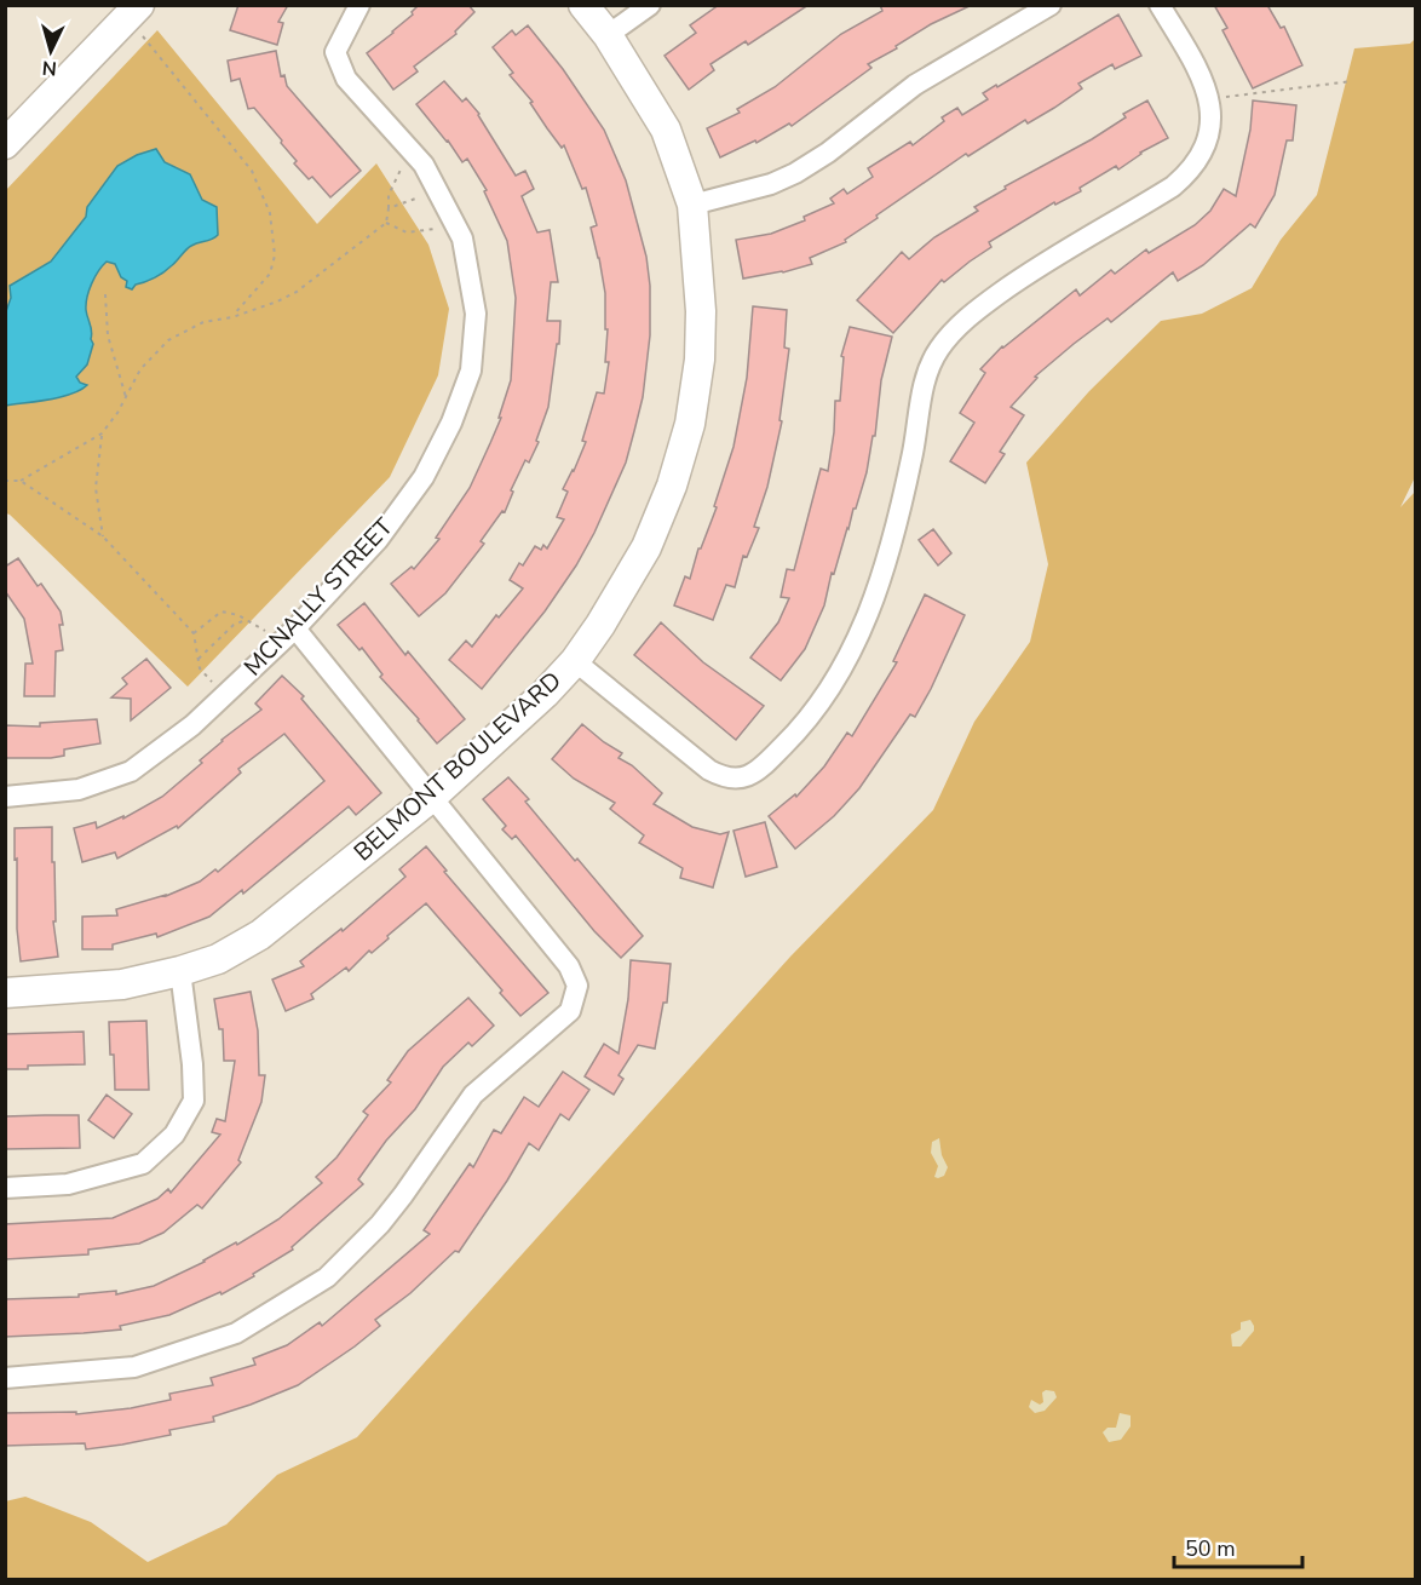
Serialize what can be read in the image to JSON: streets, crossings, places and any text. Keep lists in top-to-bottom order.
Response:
{
  "streets": {
    "street": ["MCNALLY STREET", "BELMONT BOULEVARD"]
  },
  "scale_bar": "50 m",
  "north": "bottom"
}
